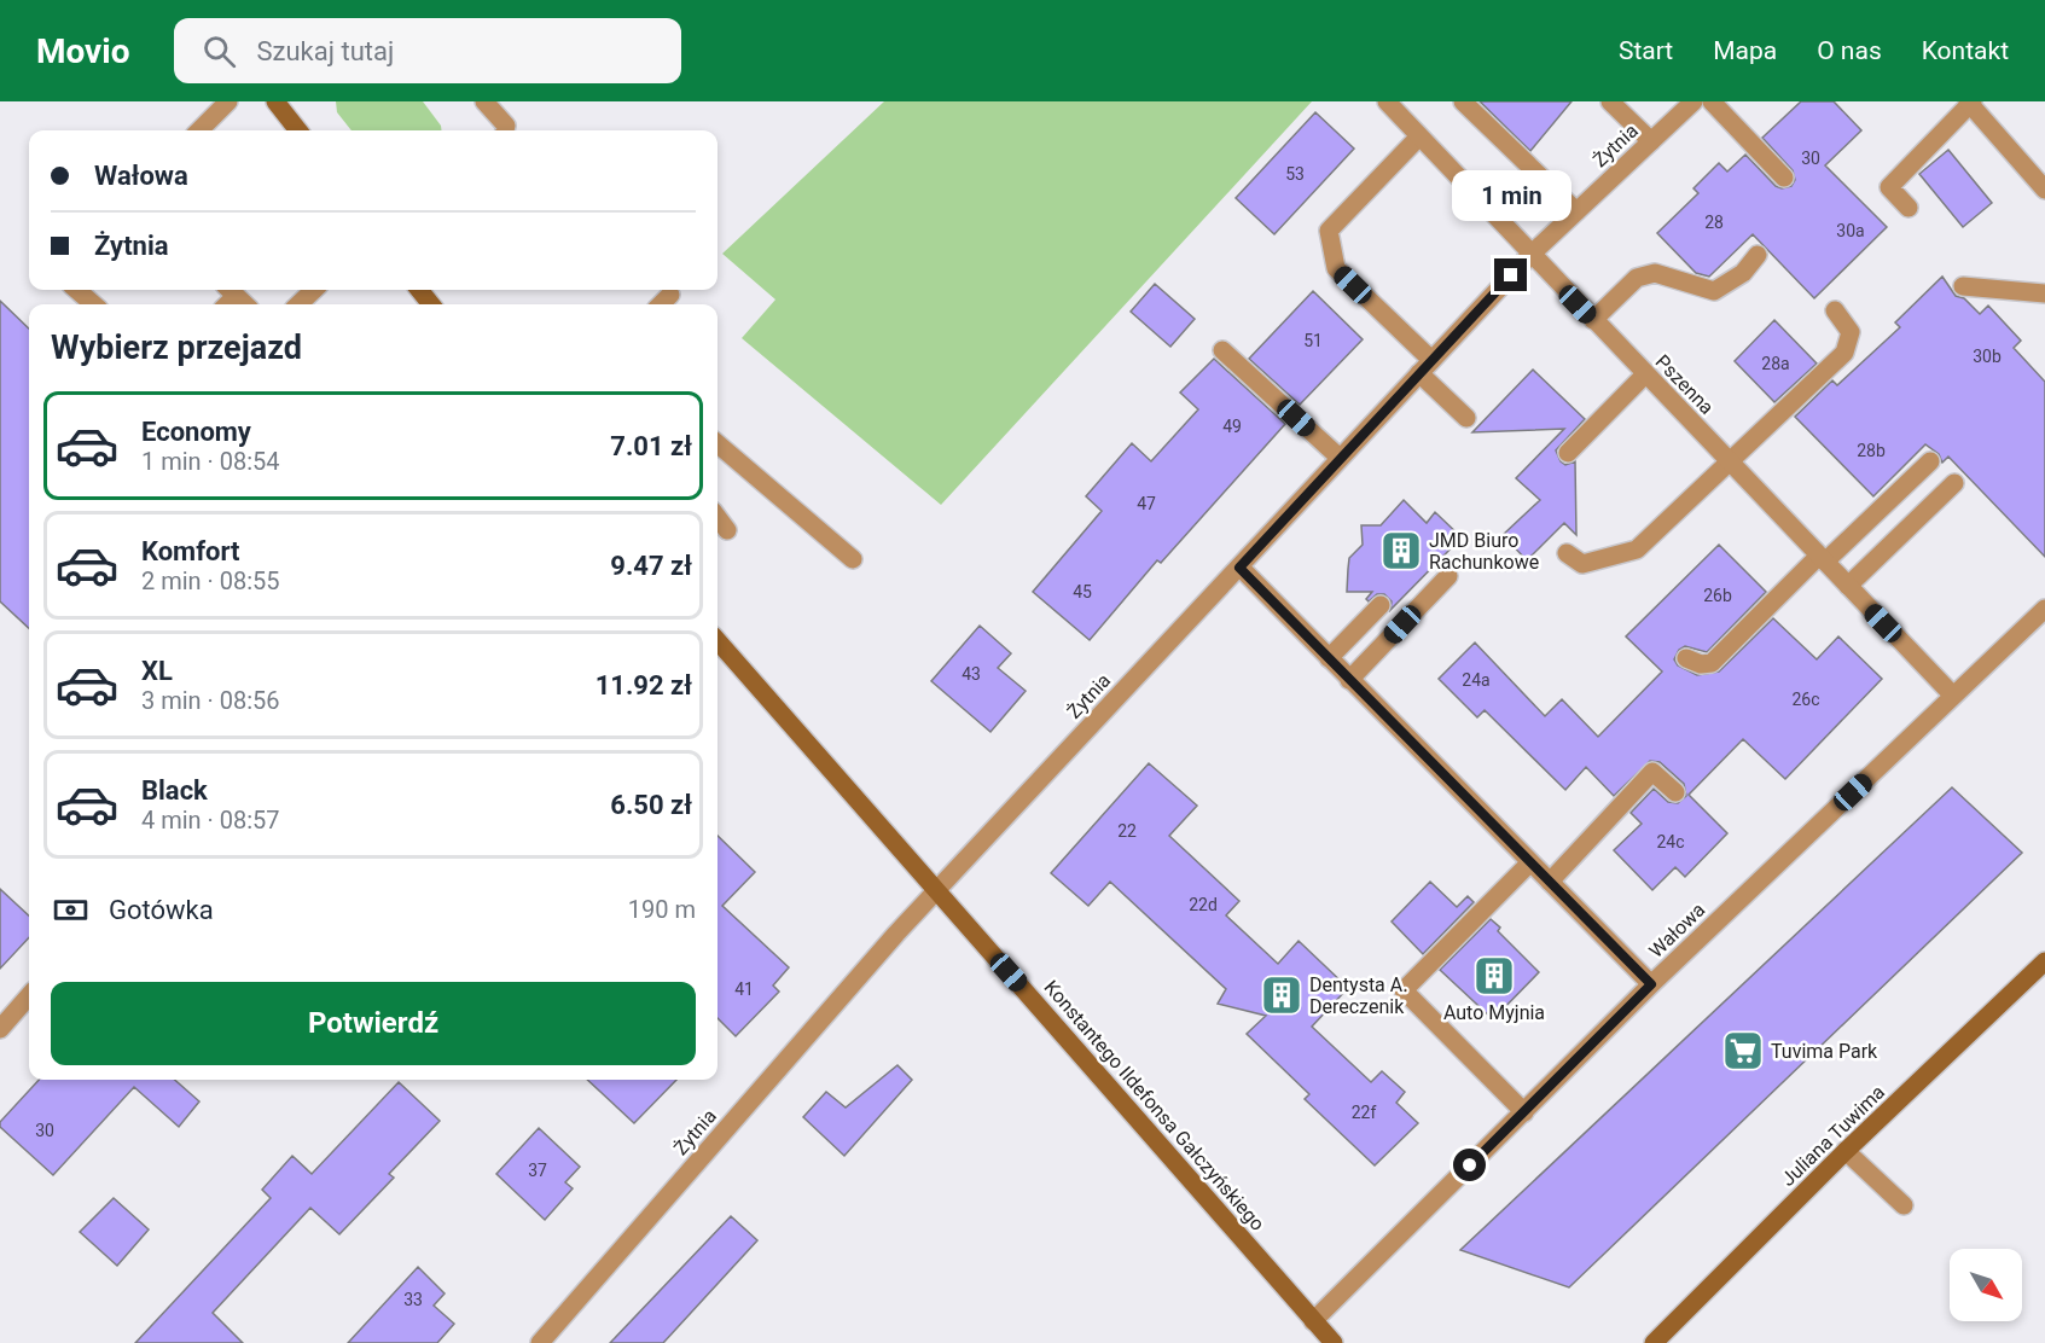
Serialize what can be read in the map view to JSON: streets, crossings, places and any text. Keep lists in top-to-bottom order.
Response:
{
  "streets": {
    "street": [
      "Żytnia",
      "Pszenna",
      "Wałowa",
      "Konstantego Ildefonsa Gałczyńskiego",
      "Juliana Tuwima"
    ]
  },
  "crossings": [
    ["Żytnia", "Pszenna"],
    ["Żytnia", "Konstantego Ildefonsa Gałczyńskiego"],
    ["Pszenna", "Wałowa"],
    ["Wałowa", "Konstantego Ildefonsa Gałczyńskiego"]
  ],
  "places": {
    "building": ["JMD Biuro Rachunkowe", "Auto Myjnia", "Dentysta A. Dereczenik"],
    "supermarket": ["Tuvima Park"]
  },
  "house_numbers": [
    "30",
    "53",
    "28",
    "30a",
    "51",
    "30b",
    "28a",
    "49",
    "28b",
    "47",
    "45",
    "26b",
    "43",
    "24a",
    "26c",
    "22",
    "24c",
    "22d",
    "41",
    "22f",
    "30",
    "37",
    "33"
  ],
  "north": "bottom right",
  "page": {
    "header": "Movio",
    "search": "Szukaj tutaj",
    "nav": [
      "Start",
      "Mapa",
      "O nas",
      "Kontakt"
    ],
    "banner": ["Wałowa", "Żytnia"],
    "bubble": "1 min",
    "heading": "Wybierz przejazd",
    "list": [
      {
        "name": "Economy",
        "note": "1 min · 08:54",
        "value": "7.01 zł"
      },
      {
        "name": "Komfort",
        "note": "2 min · 08:55",
        "value": "9.47 zł"
      },
      {
        "name": "XL",
        "note": "3 min · 08:56",
        "value": "11.92 zł"
      },
      {
        "name": "Black",
        "note": "4 min · 08:57",
        "value": "6.50 zł"
      }
    ],
    "pay": ["Gotówka", "190 m"],
    "buttons": "Potwierdź"
  }
}
